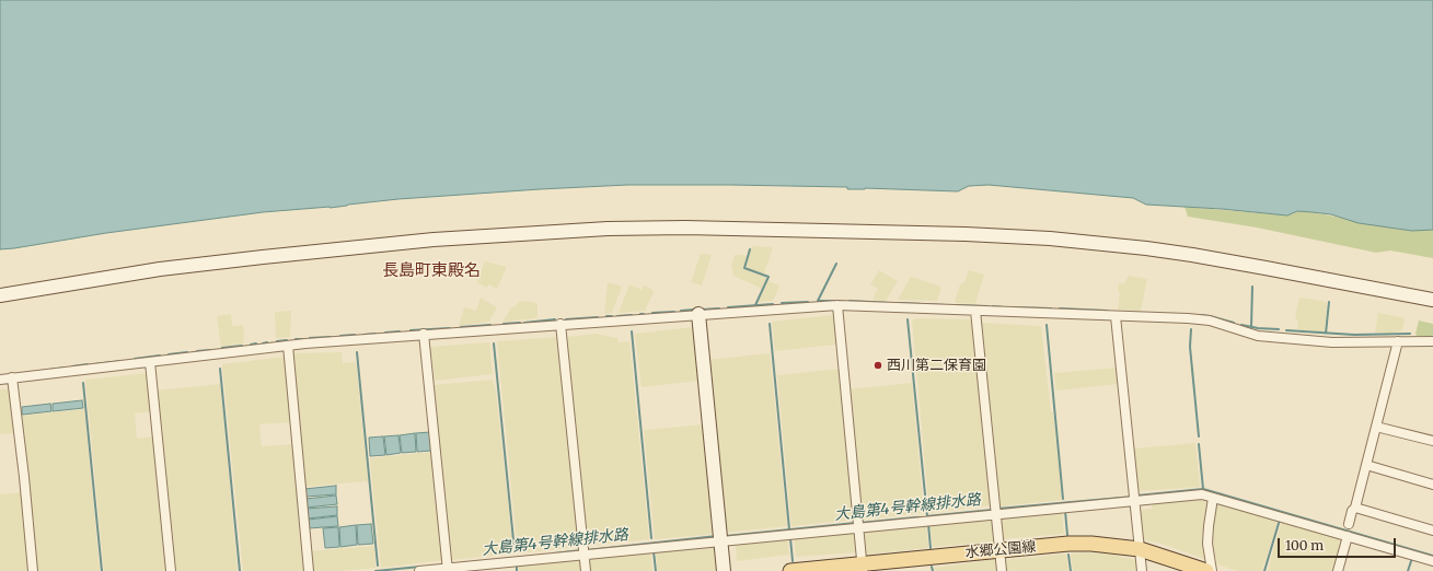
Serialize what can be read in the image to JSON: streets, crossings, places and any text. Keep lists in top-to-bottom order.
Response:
{
  "streets": {
    "main road": ["水郷公園線"]
  },
  "districts": ["長島町東殿名"],
  "water": ["大島第4号幹線排水路"],
  "places": ["西川第二保育園"],
  "scale_bar": "100 m"
}
